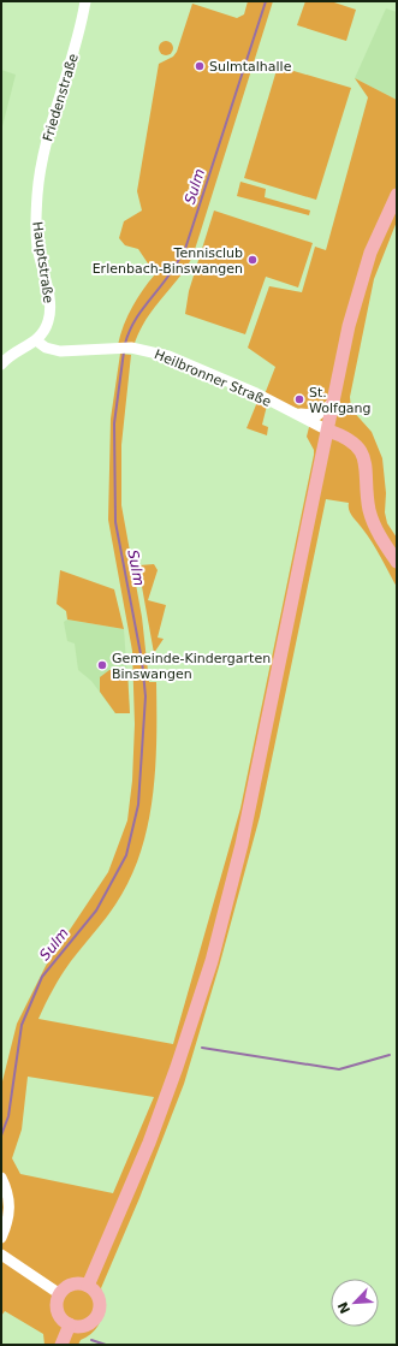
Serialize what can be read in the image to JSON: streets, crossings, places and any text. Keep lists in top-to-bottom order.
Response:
{
  "streets": {
    "street": ["Friedenstraße", "Hauptstraße", "Heilbronner Straße"]
  },
  "crossings": [
    ["Friedenstraße", "Hauptstraße"],
    ["Hauptstraße", "Heilbronner Straße"]
  ],
  "water": ["Sulm"],
  "places": [
    "Sulmtalhalle",
    "Tennisclub Erlenbach-Binswangen",
    "St. Wolfgang",
    "Gemeinde-Kindergarten Binswangen"
  ],
  "north": "bottom left"
}
